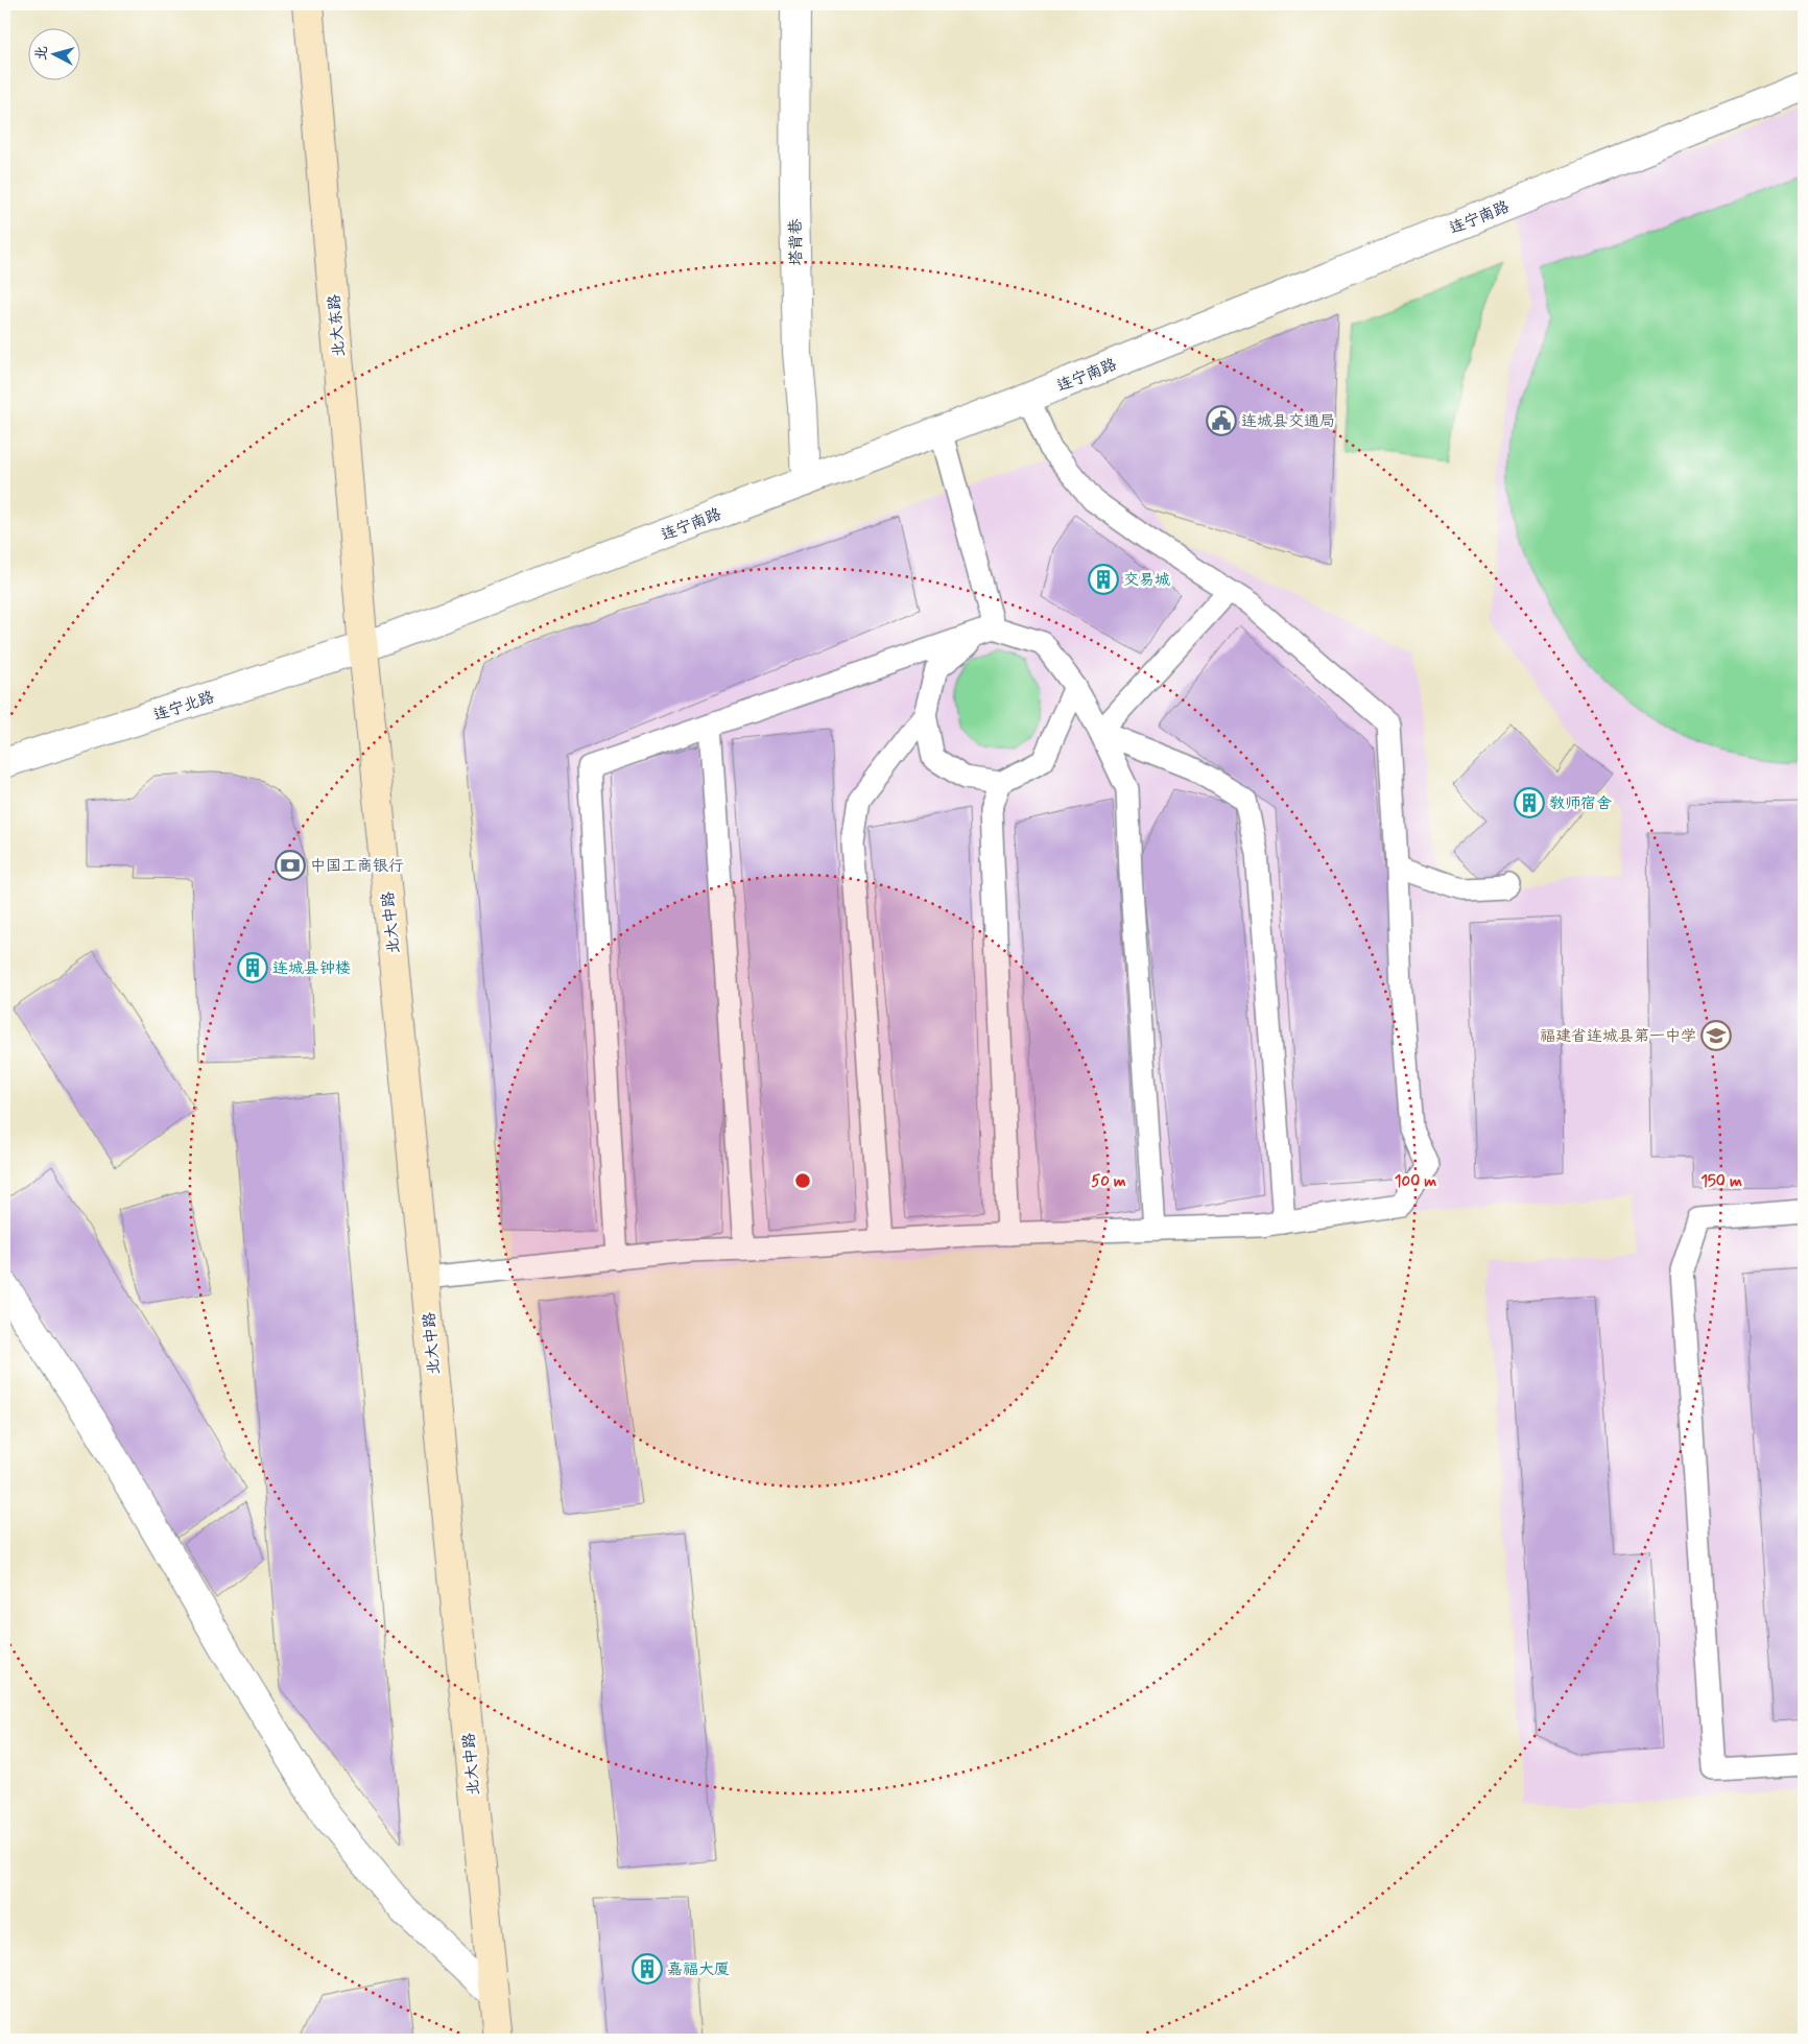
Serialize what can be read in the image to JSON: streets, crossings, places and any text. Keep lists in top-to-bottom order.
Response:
{
  "streets": {
    "main road": ["北大东路", "北大中路"],
    "street": ["连宁南路", "塔背巷", "连宁北路"]
  },
  "crossings": [
    ["连宁南路", "塔背巷"],
    ["连宁南路", "北大东路"],
    ["连宁南路", "连宁北路"],
    ["连宁南路", "北大中路"],
    ["北大东路", "连宁北路"],
    ["北大东路", "北大中路"],
    ["连宁北路", "北大中路"]
  ],
  "places": {
    "public building": ["连城县交通局"],
    "building": [
      "交易城",
      "教师宿舍",
      "连城县钟楼",
      "嘉福大厦"
    ],
    "bank": ["中国工商银行"],
    "school or university": ["福建省连城县第一中学"]
  },
  "north": "left",
  "rings": ["50 m", "100 m", "150 m"]
}
